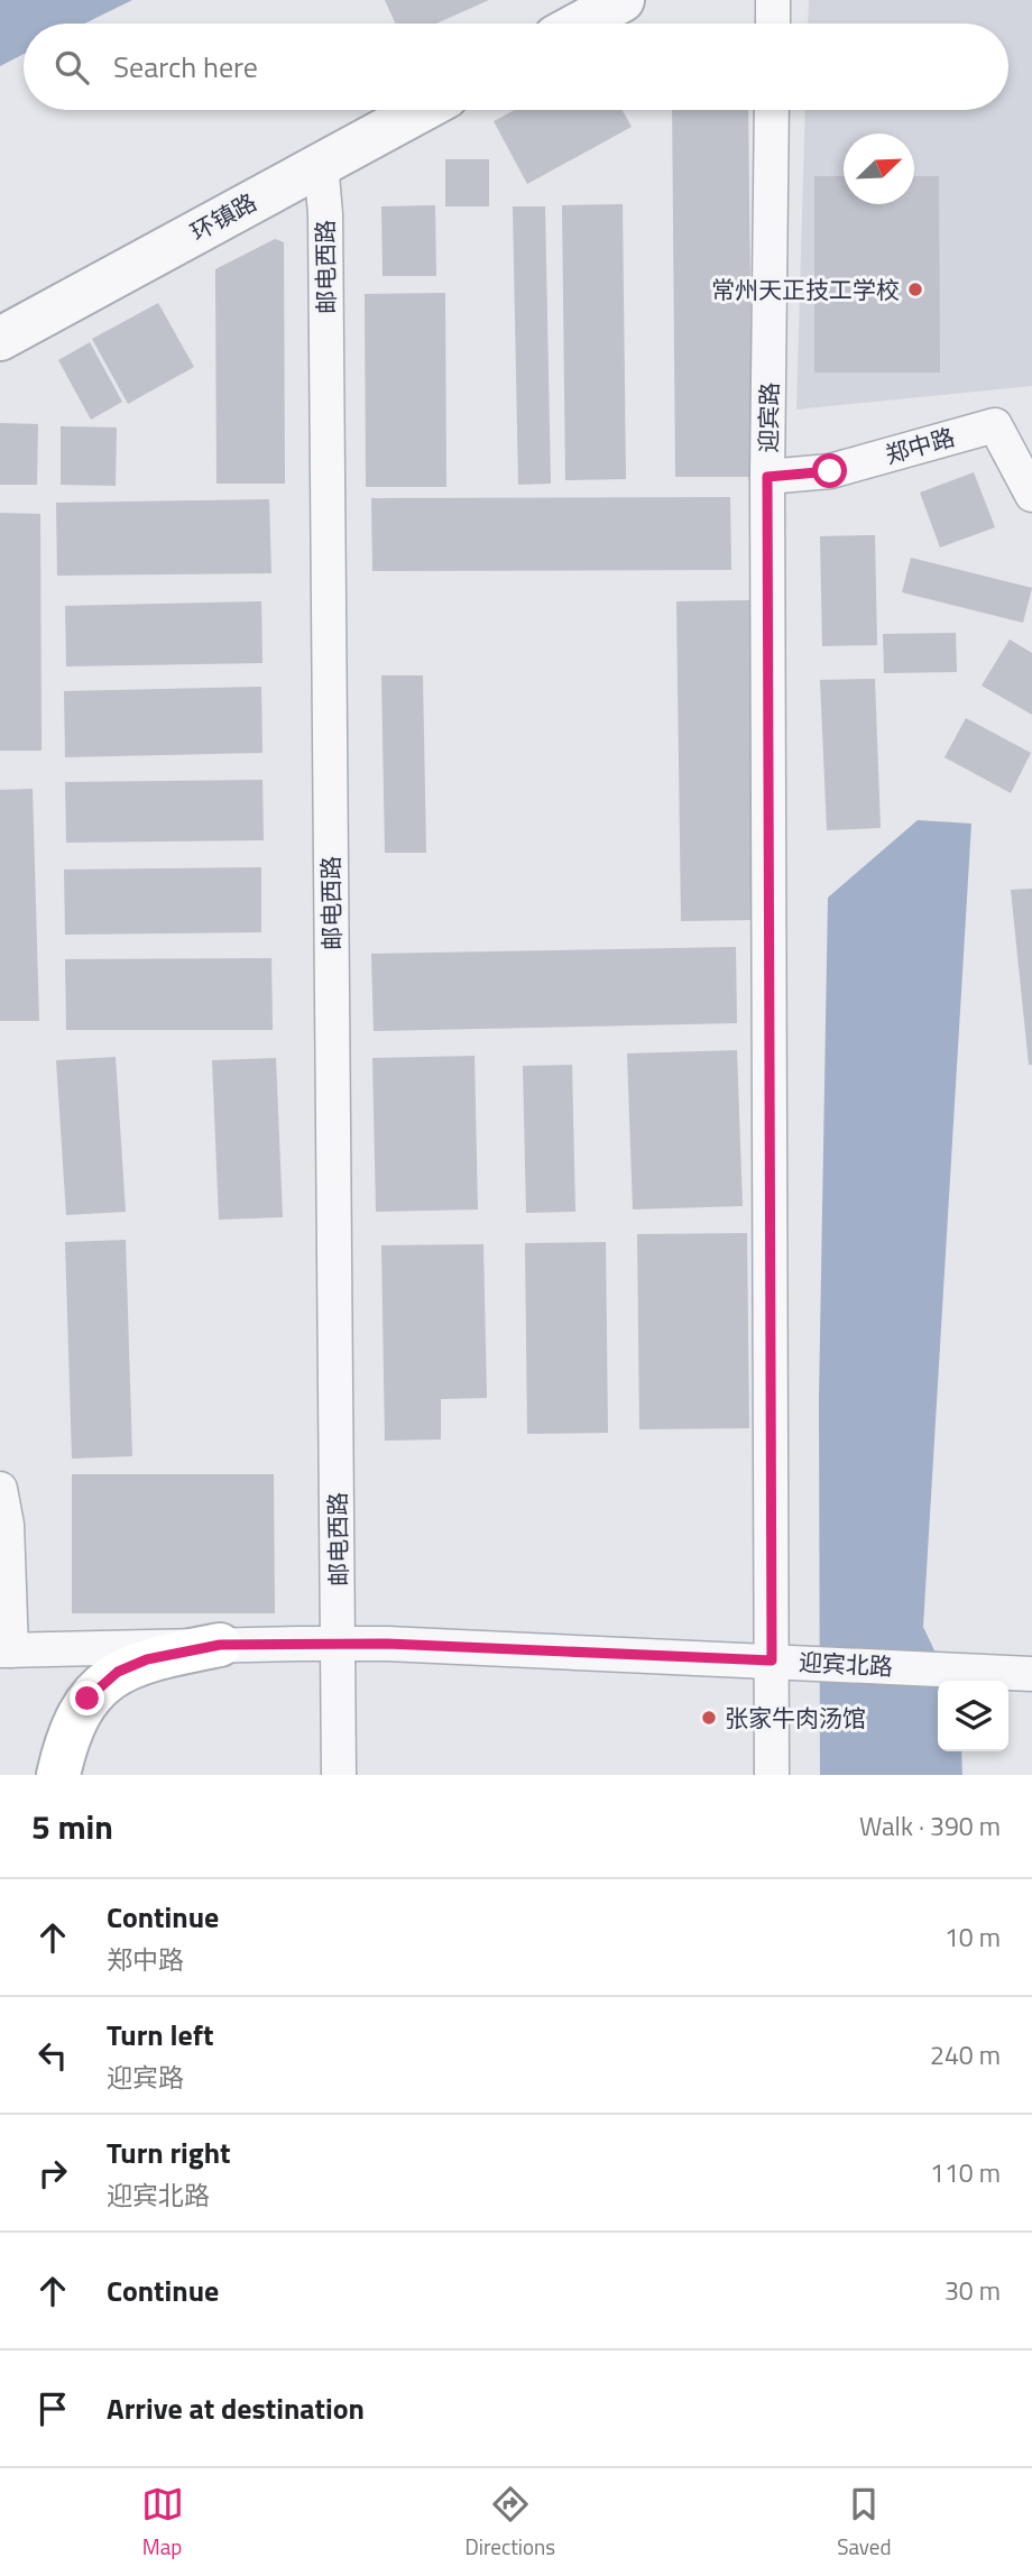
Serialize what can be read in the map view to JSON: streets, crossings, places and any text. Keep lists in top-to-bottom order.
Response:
{
  "streets": {
    "street": [
      "环镇路",
      "邮电西路",
      "迎宾路",
      "郑中路",
      "迎宾北路"
    ]
  },
  "crossings": [
    ["环镇路", "邮电西路"],
    ["邮电西路", "迎宾北路"],
    ["迎宾路", "郑中路"],
    ["迎宾路", "迎宾北路"]
  ],
  "places": ["常州天正技工学校", "张家牛肉汤馆"],
  "north": "top right",
  "page": {
    "search": "Search here",
    "heading": ["5 min", "Walk · 390 m"],
    "list": [
      ["Continue", "郑中路", "10 m"],
      ["Turn left", "迎宾路", "240 m"],
      ["Turn right", "迎宾北路", "110 m"],
      ["Continue", "30 m"],
      "Arrive at destination"
    ],
    "nav": ["Map", "Directions", "Saved"]
  }
}
